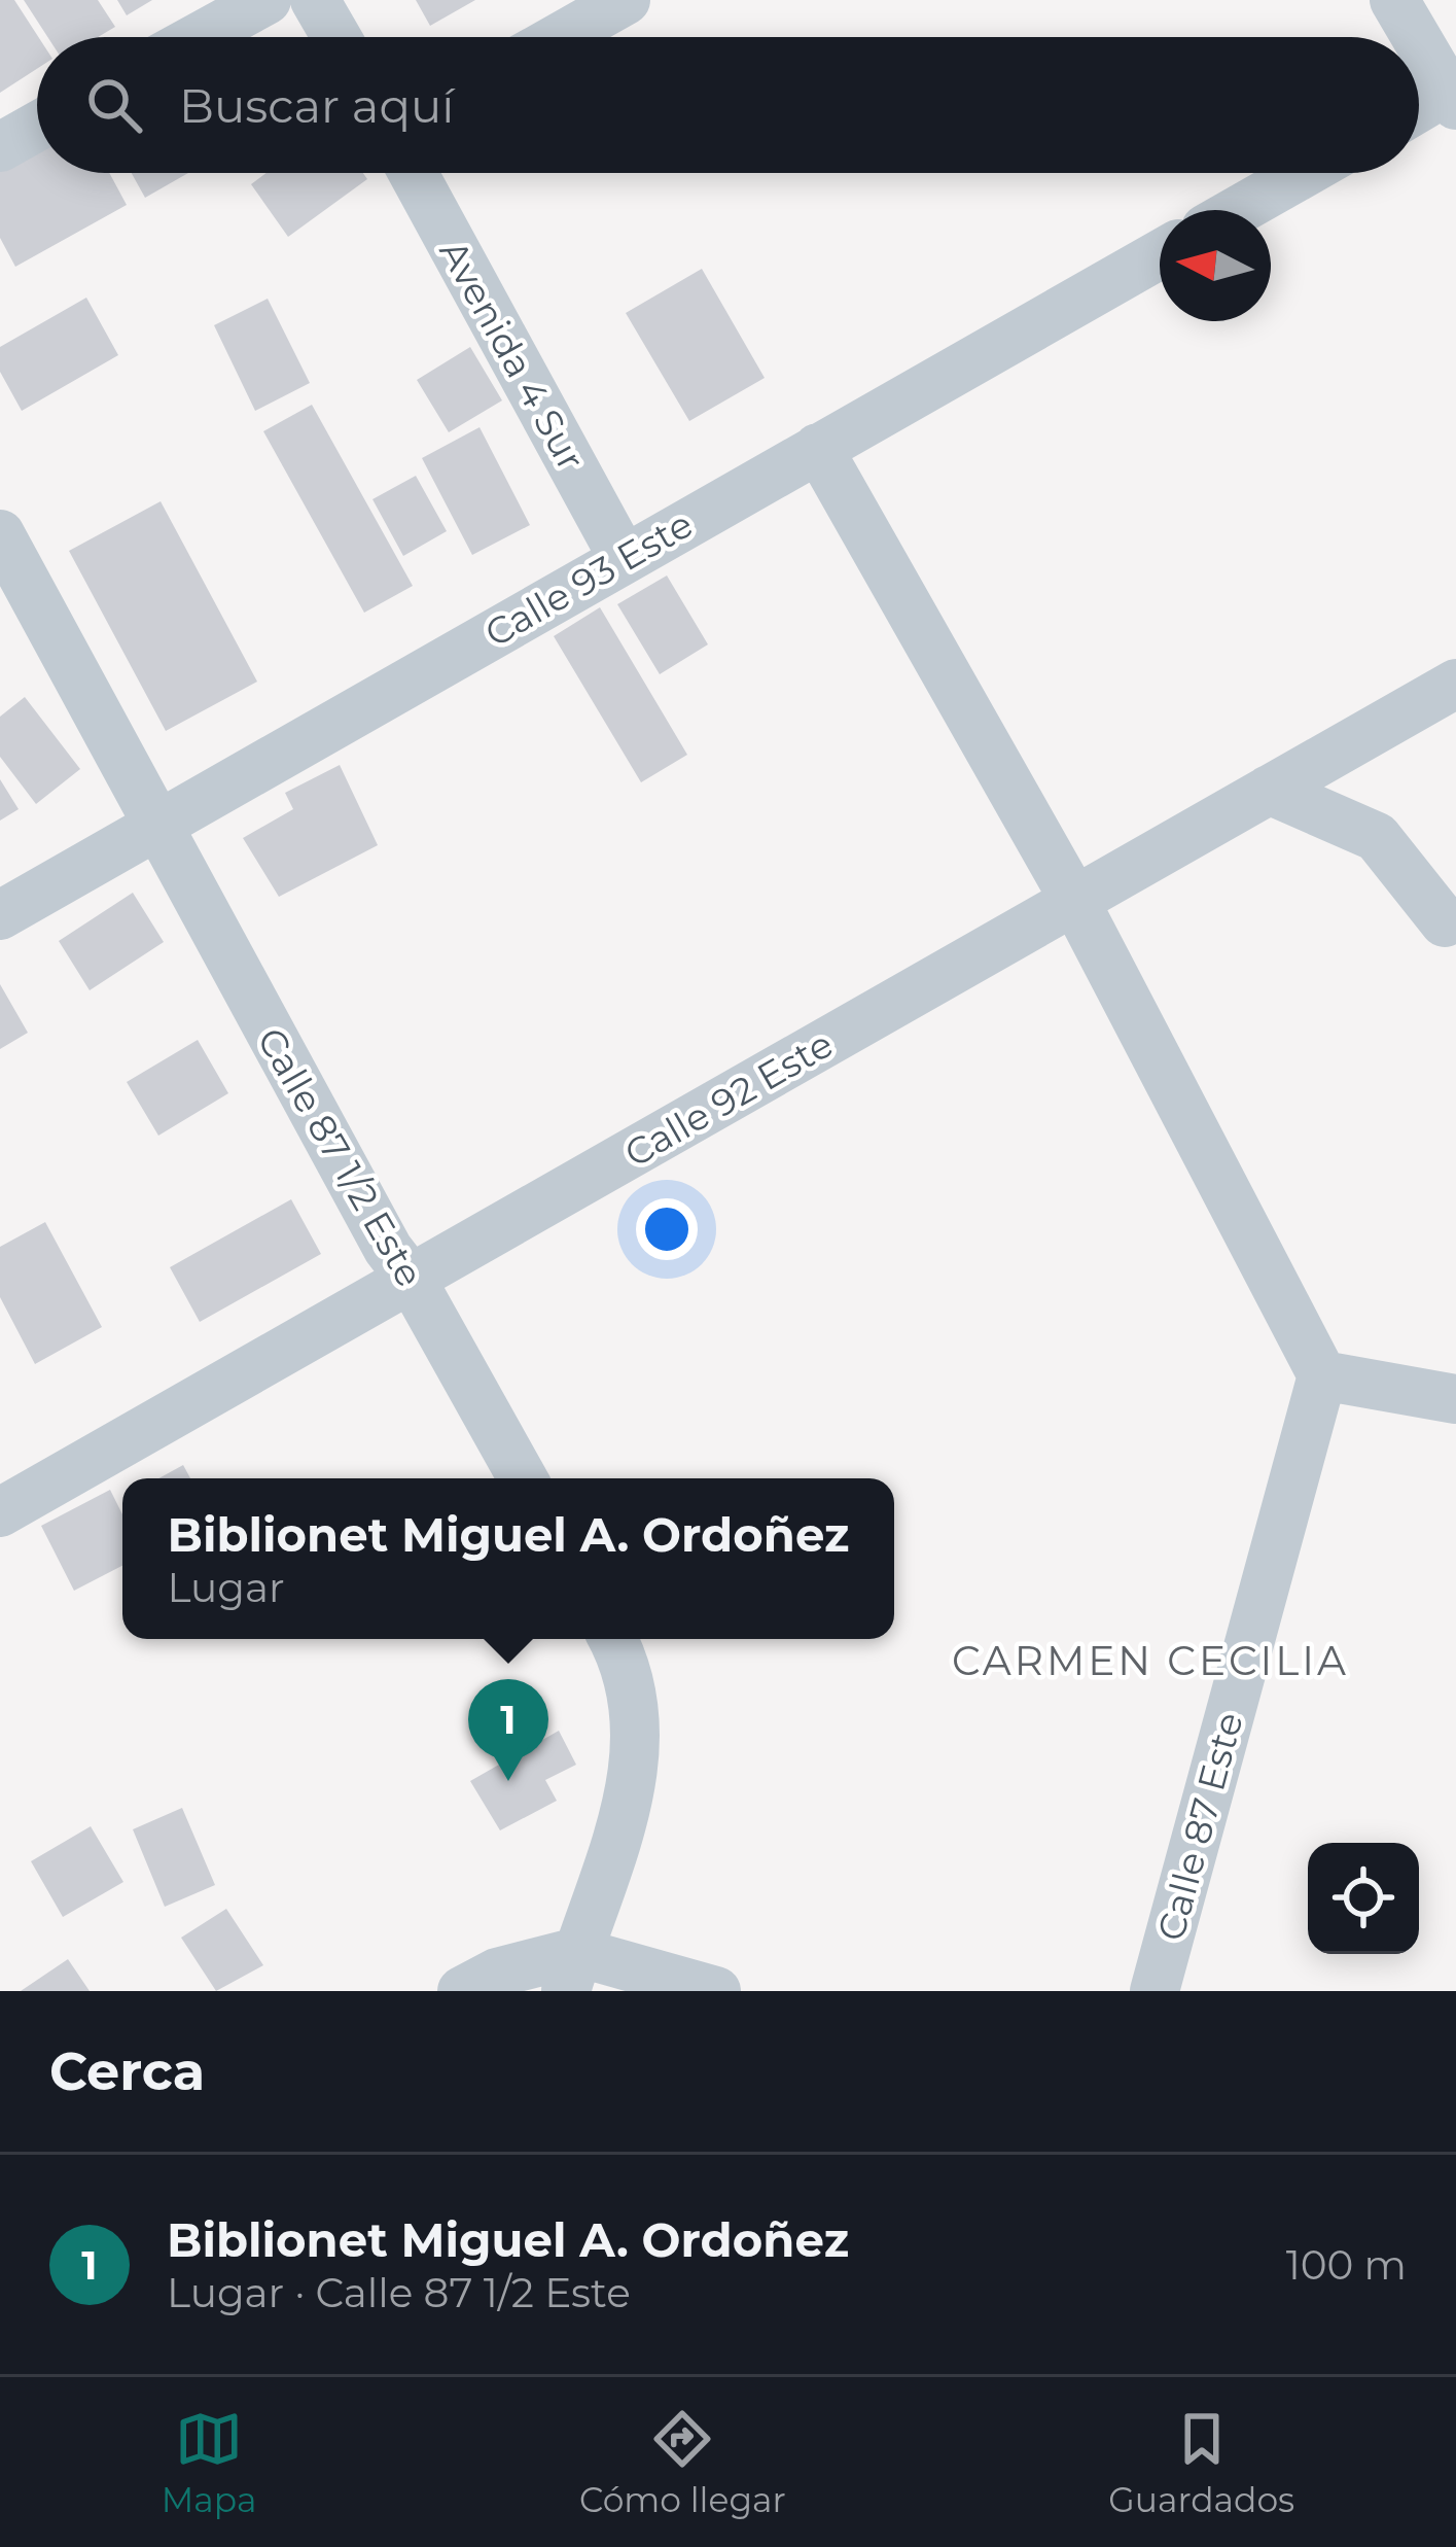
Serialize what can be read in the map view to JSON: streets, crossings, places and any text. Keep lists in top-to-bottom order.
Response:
{
  "streets": {
    "street": [
      "Avenida 4 Sur",
      "Calle 93 Este",
      "Calle 92 Este",
      "Calle 87 1/2 Este",
      "Calle 87 Este"
    ]
  },
  "crossings": [
    ["Avenida 4 Sur", "Calle 93 Este"],
    ["Calle 93 Este", "Calle 87 1/2 Este"],
    ["Calle 92 Este", "Calle 87 1/2 Este"]
  ],
  "districts": ["CARMEN CECILIA"],
  "north": "left",
  "page": {
    "search": "Buscar aquí",
    "popup": ["Biblionet Miguel A. Ordoñez", "Lugar"],
    "pins": "1",
    "heading": "Cerca",
    "list": [
      {
        "mark": "1",
        "name": "Biblionet Miguel A. Ordoñez",
        "note": "Lugar · Calle 87 1/2 Este",
        "value": "100 m"
      }
    ],
    "nav": ["Mapa", "Cómo llegar", "Guardados"]
  }
}
